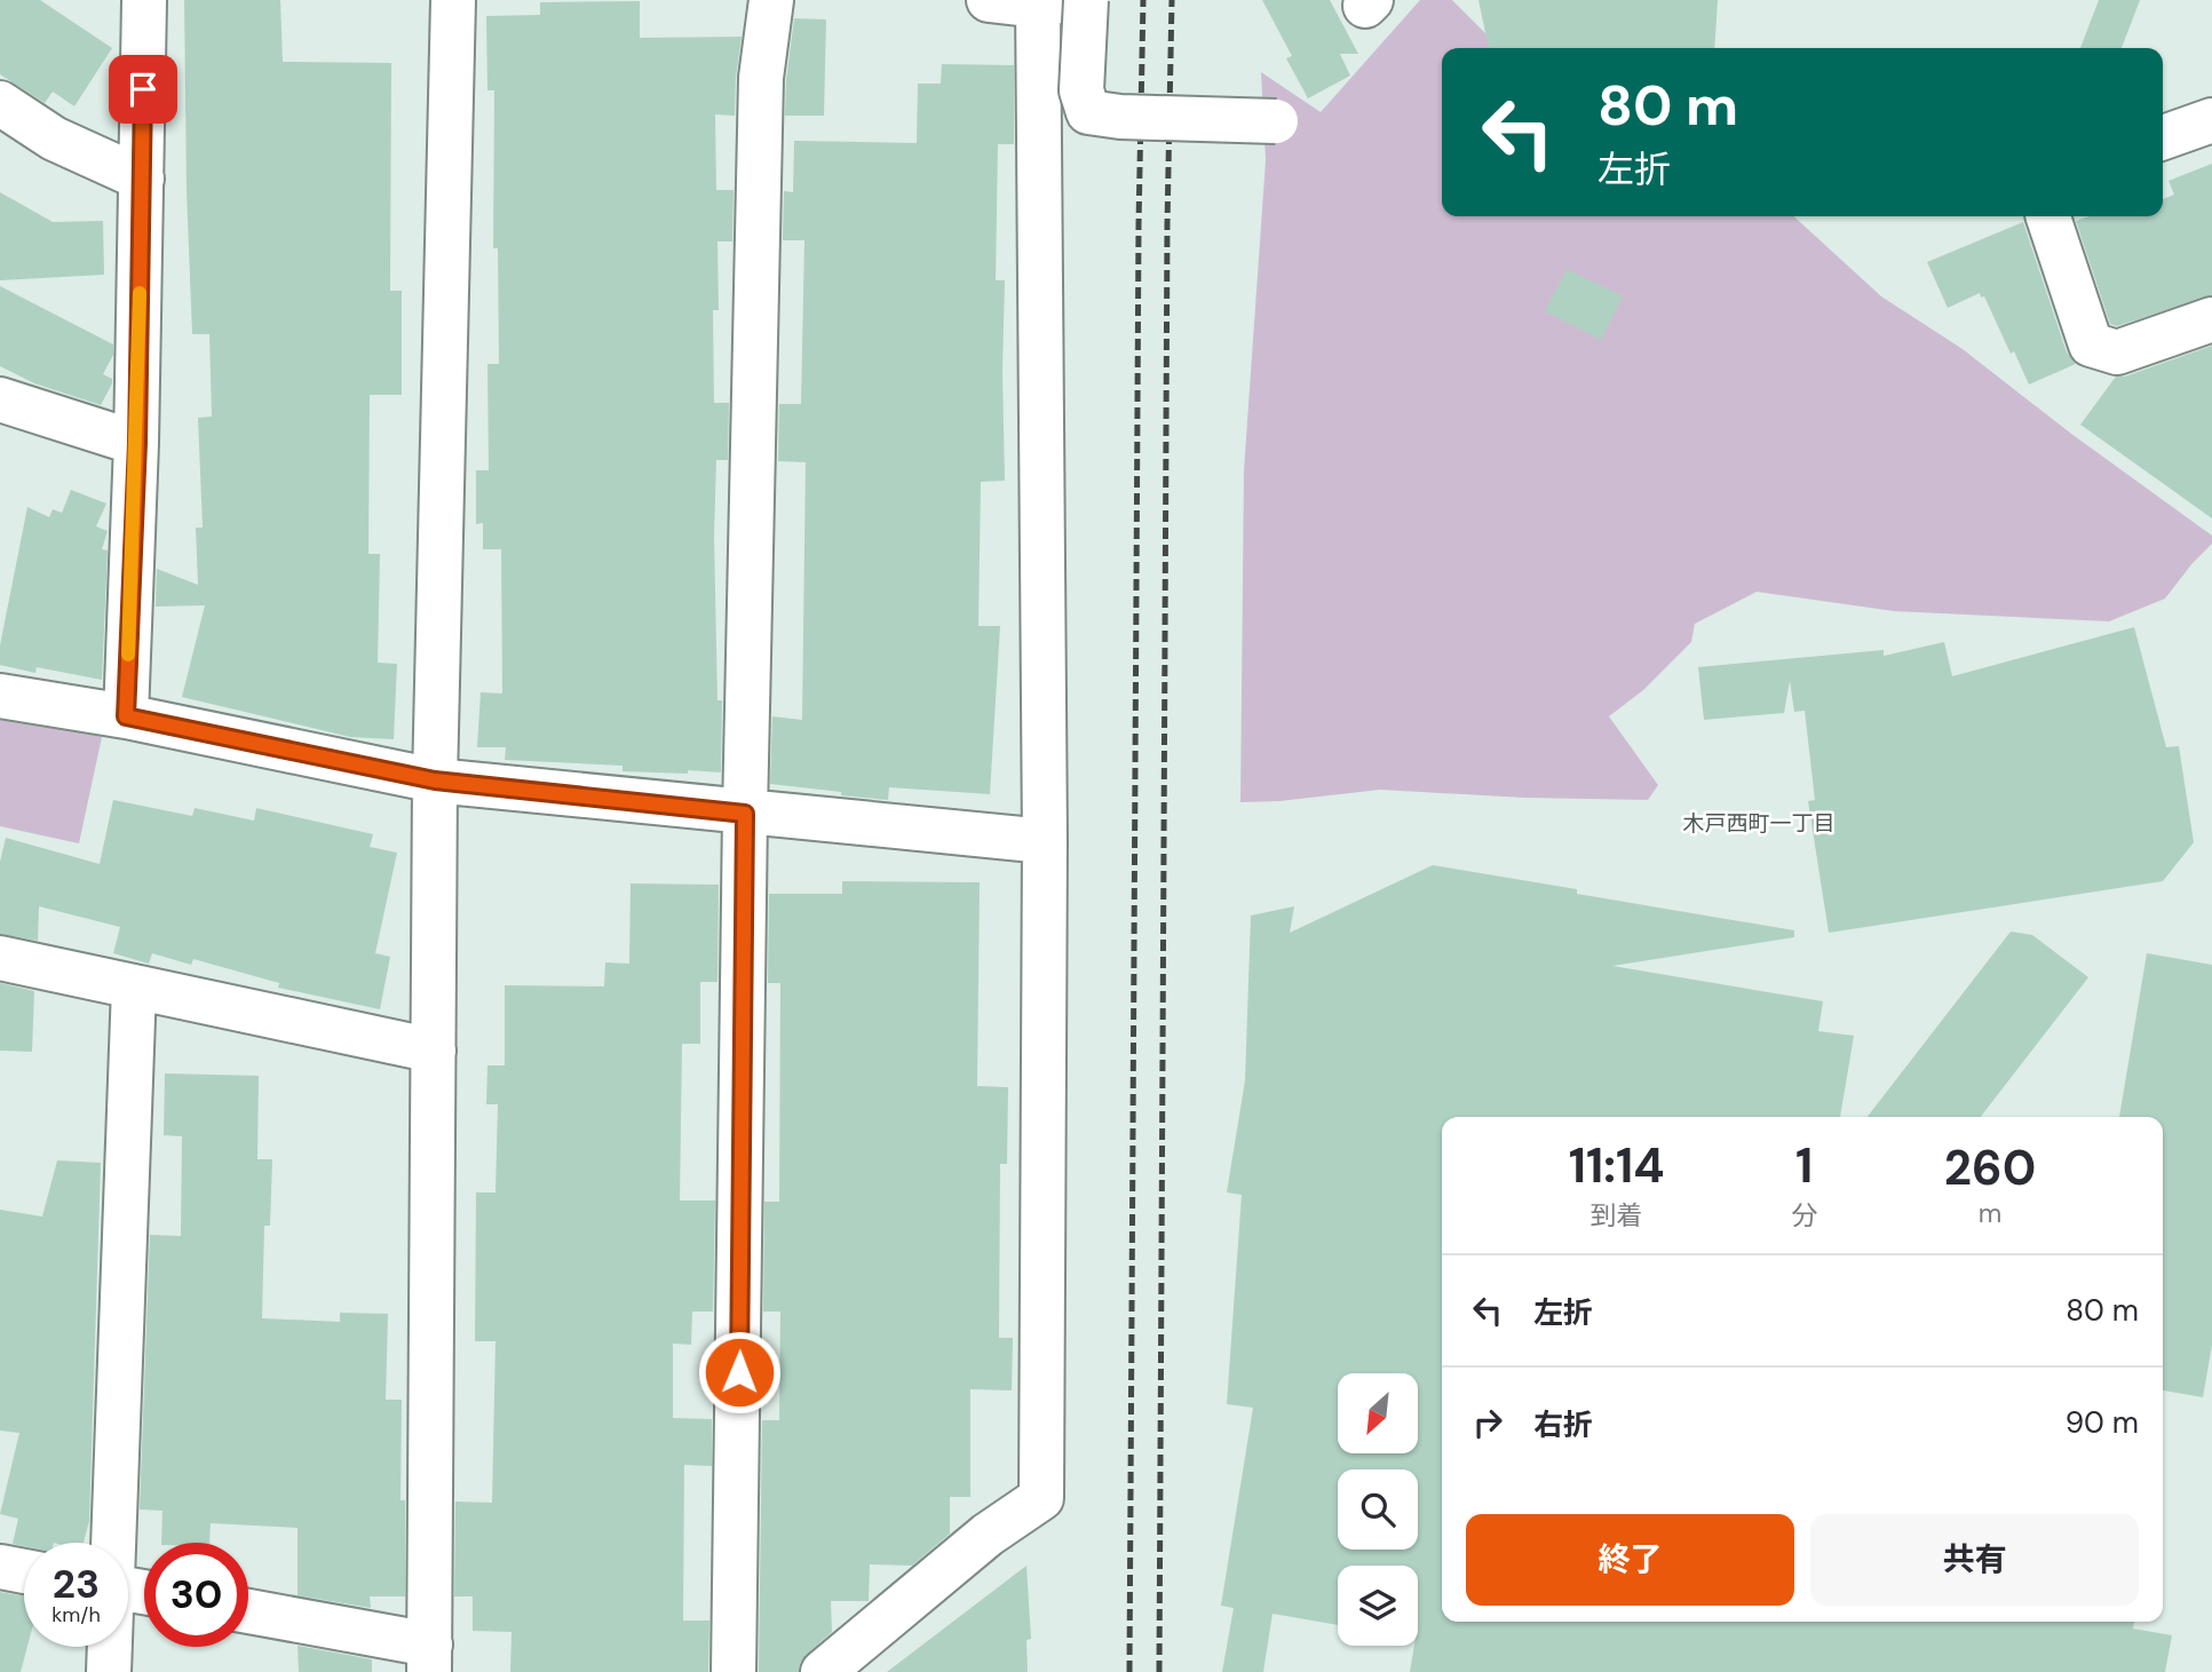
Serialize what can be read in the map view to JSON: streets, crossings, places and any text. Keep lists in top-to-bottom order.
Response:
{
  "districts": ["木戸西町一丁目"],
  "north": "bottom left",
  "page": {
    "turn": ["80 m", "左折"],
    "eta": [
      "11:14",
      "到着",
      "1",
      "分",
      "260",
      "m"
    ],
    "list": [
      {
        "name": "左折",
        "value": "80 m"
      },
      {
        "name": "右折",
        "value": "90 m"
      }
    ],
    "buttons": ["終了", "共有"],
    "speed": "23 km/h",
    "limit": "30"
  }
}
